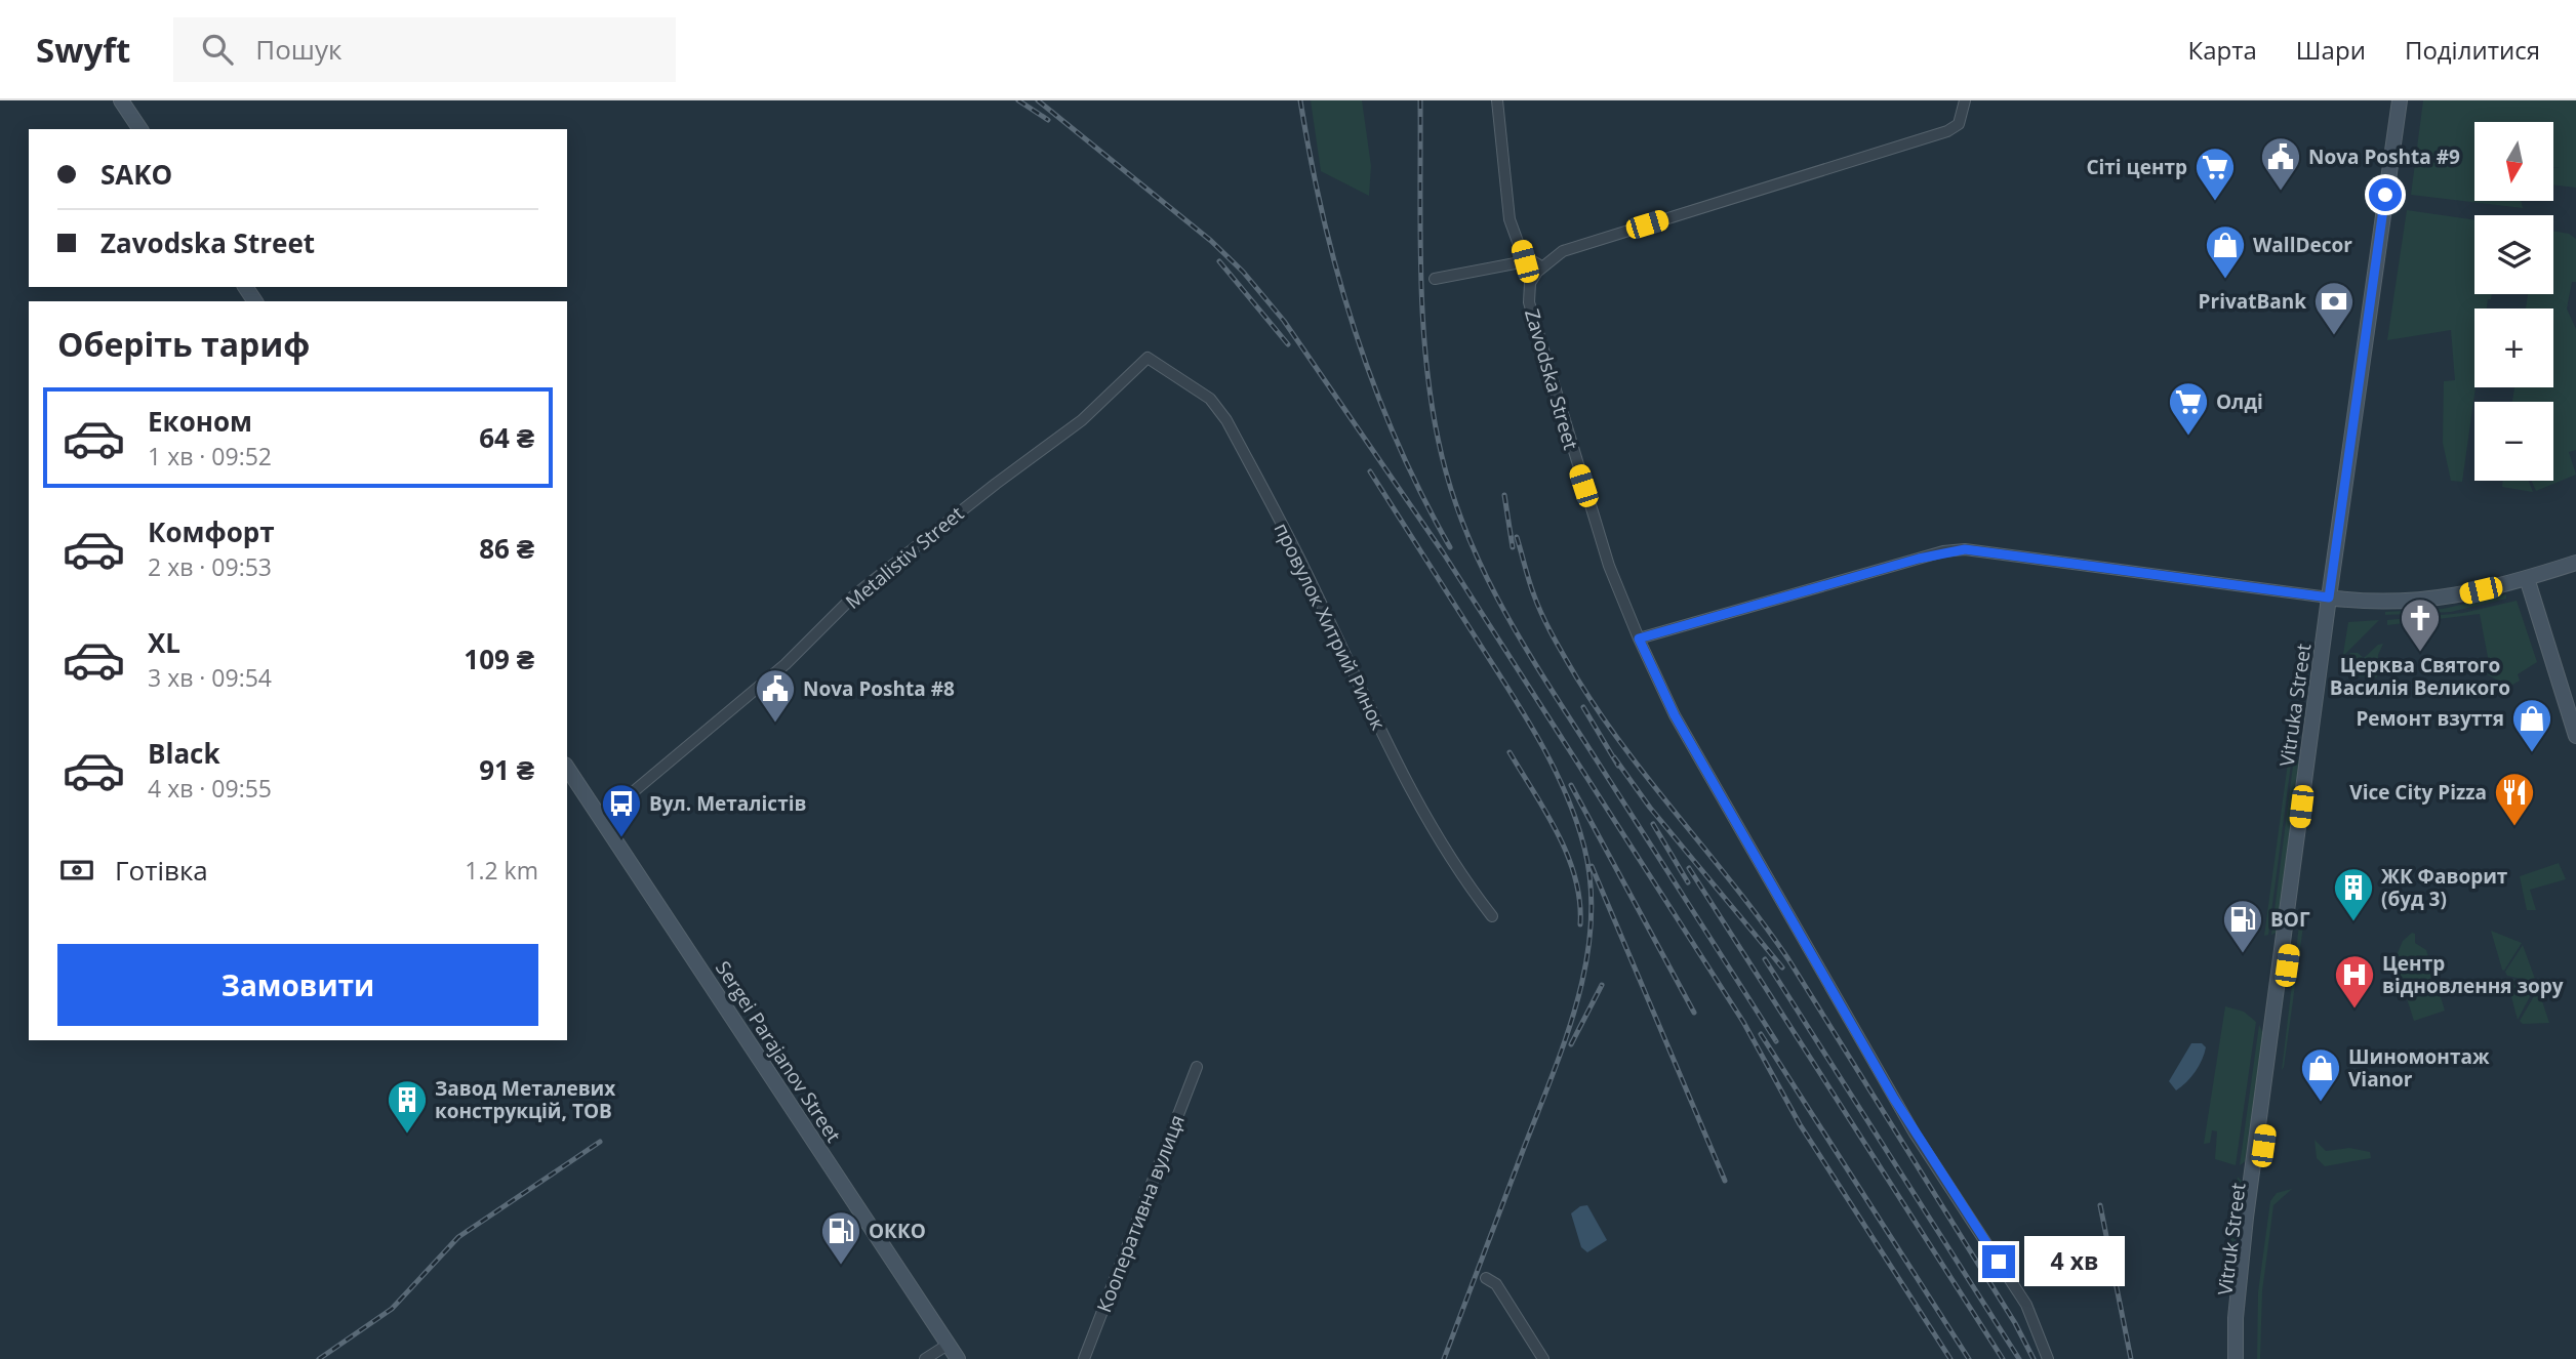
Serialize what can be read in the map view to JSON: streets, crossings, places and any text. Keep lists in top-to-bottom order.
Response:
{
  "streets": {
    "main road": ["Vitruka Street", "Sergei Parajanov Street", "Vitruk Street"],
    "street": [
      "Zavodska Street",
      "Metalistiv Street",
      "провулок Хитрий Ринок",
      "Кооперативна вулиця"
    ]
  },
  "crossings": [
    ["Metalistiv Street", "провулок Хитрий Ринок"],
    ["Metalistiv Street", "Sergei Parajanov Street"],
    ["Vitruka Street", "Vitruk Street"]
  ],
  "places": {
    "public building": ["Nova Poshta #9", "Nova Poshta #8"],
    "supermarket": ["Сіті центр", "Олді"],
    "shop": ["WallDecor", "Ремонт взуття", "Шиномонтаж Vianor"],
    "bank": ["PrivatBank"],
    "church": ["Церква Святого Василія Великого"],
    "restaurant": ["Vice City Pizza"],
    "bus stop": ["Вул. Металістів"],
    "building": ["ЖК Фаворит (буд 3)", "Завод Металевих конструкцій, ТОВ"],
    "fuel station": ["ВОГ", "ОККО"],
    "hospital": ["Центр відновлення зору"]
  },
  "north": "bottom",
  "page": {
    "header": "Swyft",
    "search": "Пошук",
    "nav": ["Карта", "Шари", "Поділитися"],
    "map_buttons": ["+", "−"],
    "banner": ["SAKO", "Zavodska Street"],
    "heading": "Оберіть тариф",
    "list": [
      {
        "name": "Економ",
        "note": "1 хв · 09:52",
        "value": "64 ₴"
      },
      {
        "name": "Комфорт",
        "note": "2 хв · 09:53",
        "value": "86 ₴"
      },
      {
        "name": "XL",
        "note": "3 хв · 09:54",
        "value": "109 ₴"
      },
      {
        "name": "Black",
        "note": "4 хв · 09:55",
        "value": "91 ₴"
      }
    ],
    "pay": ["Готівка", "1.2 km"],
    "buttons": "Замовити",
    "bubble": "4 хв"
  }
}
